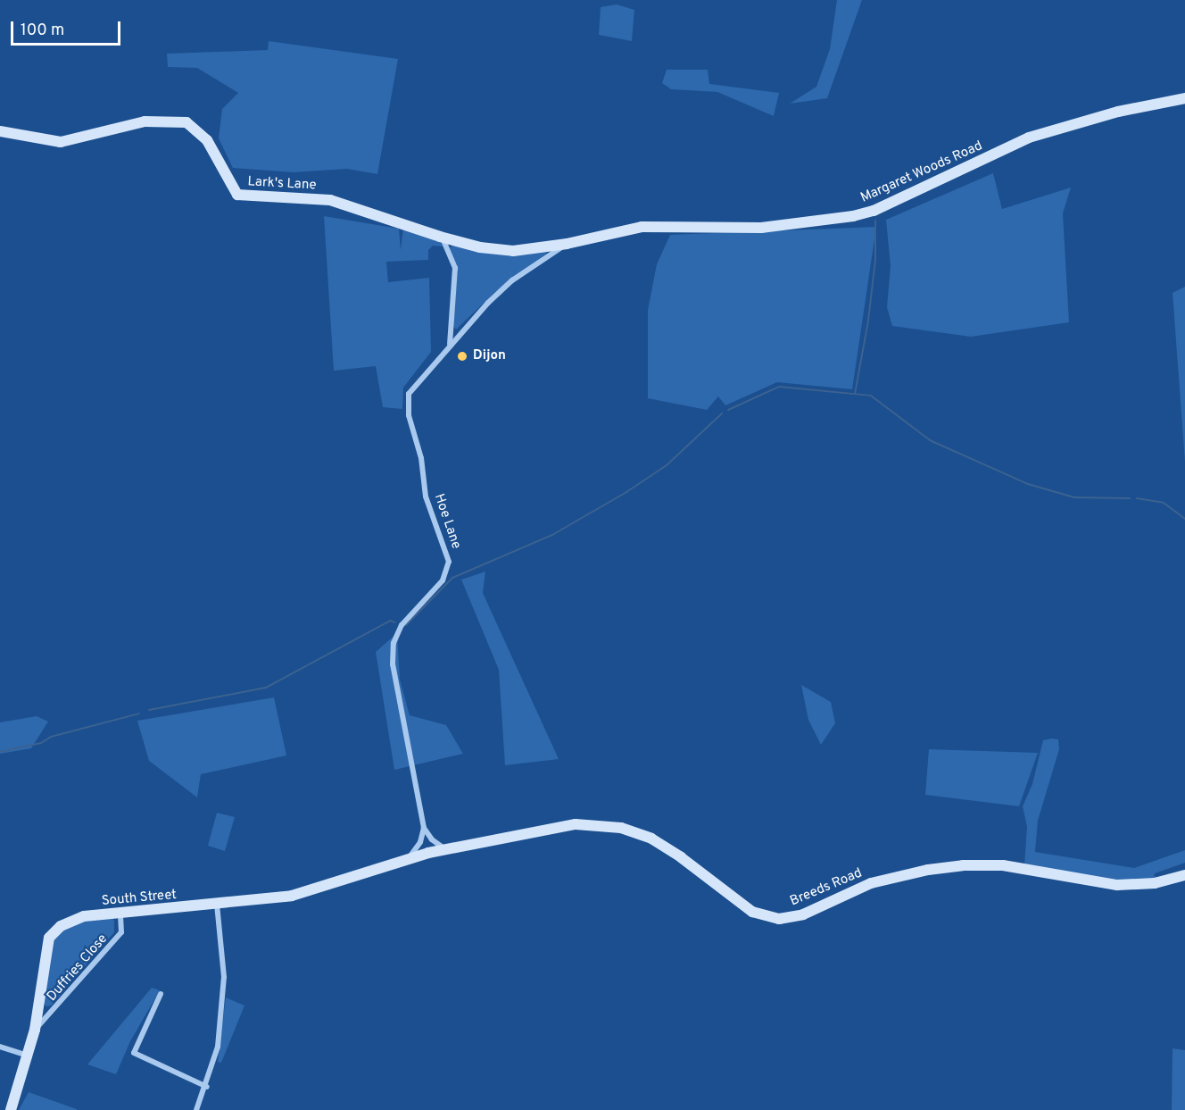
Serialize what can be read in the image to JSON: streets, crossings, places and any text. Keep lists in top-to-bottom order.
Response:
{
  "streets": {
    "street": [
      "Margaret Woods Road",
      "Lark's Lane",
      "Hoe Lane",
      "Breeds Road",
      "South Street",
      "Duffries Close"
    ]
  },
  "crossings": [
    ["Margaret Woods Road", "Lark's Lane"],
    ["Margaret Woods Road", "Hoe Lane"],
    ["Lark's Lane", "Hoe Lane"],
    ["Breeds Road", "South Street"],
    ["South Street", "Duffries Close"]
  ],
  "places": ["Dijon"],
  "scale_bar": "100 m"
}
